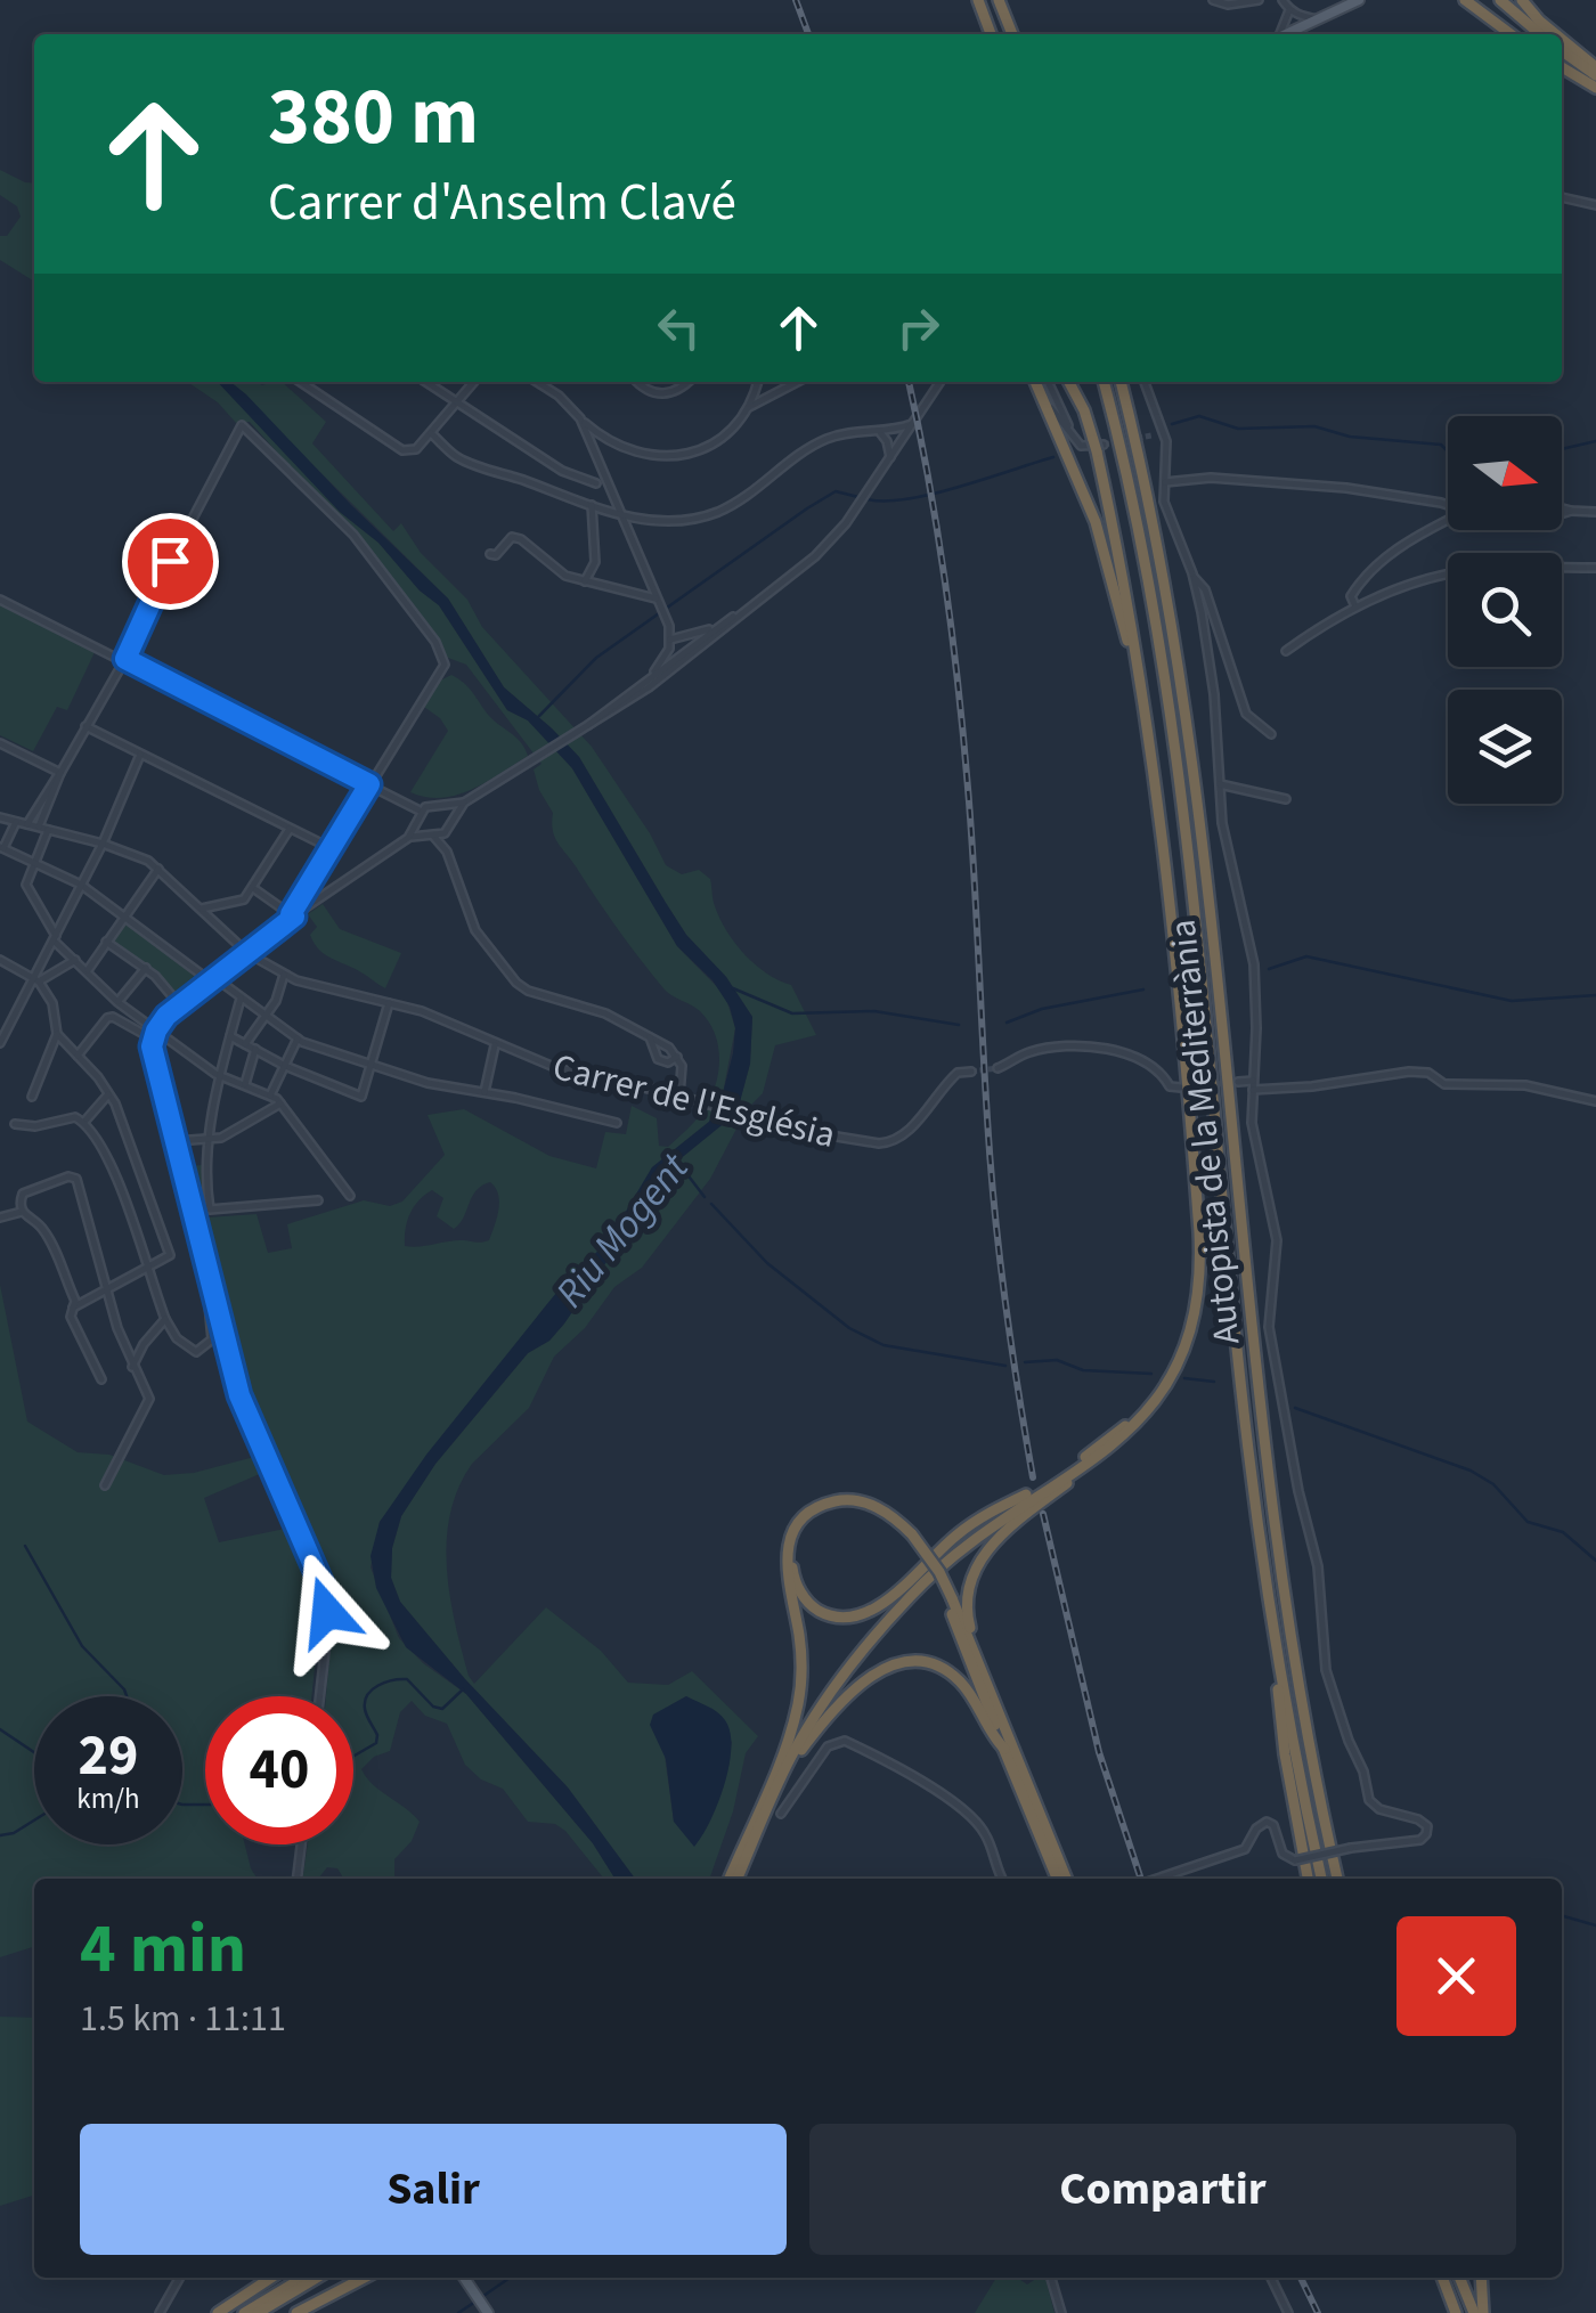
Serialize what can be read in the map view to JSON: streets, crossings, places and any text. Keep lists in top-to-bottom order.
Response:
{
  "streets": {
    "highway": ["Autopista de la Mediterrània"],
    "street": ["Carrer de l'Església"]
  },
  "water": ["Riu Mogent"],
  "north": "right",
  "page": {
    "turn": ["380 m", "Carrer d'Anselm Clavé"],
    "speed": "29 km/h",
    "limit": "40",
    "heading": ["4 min", "1.5 km · 11:11"],
    "buttons": ["Salir", "Compartir"]
  }
}
